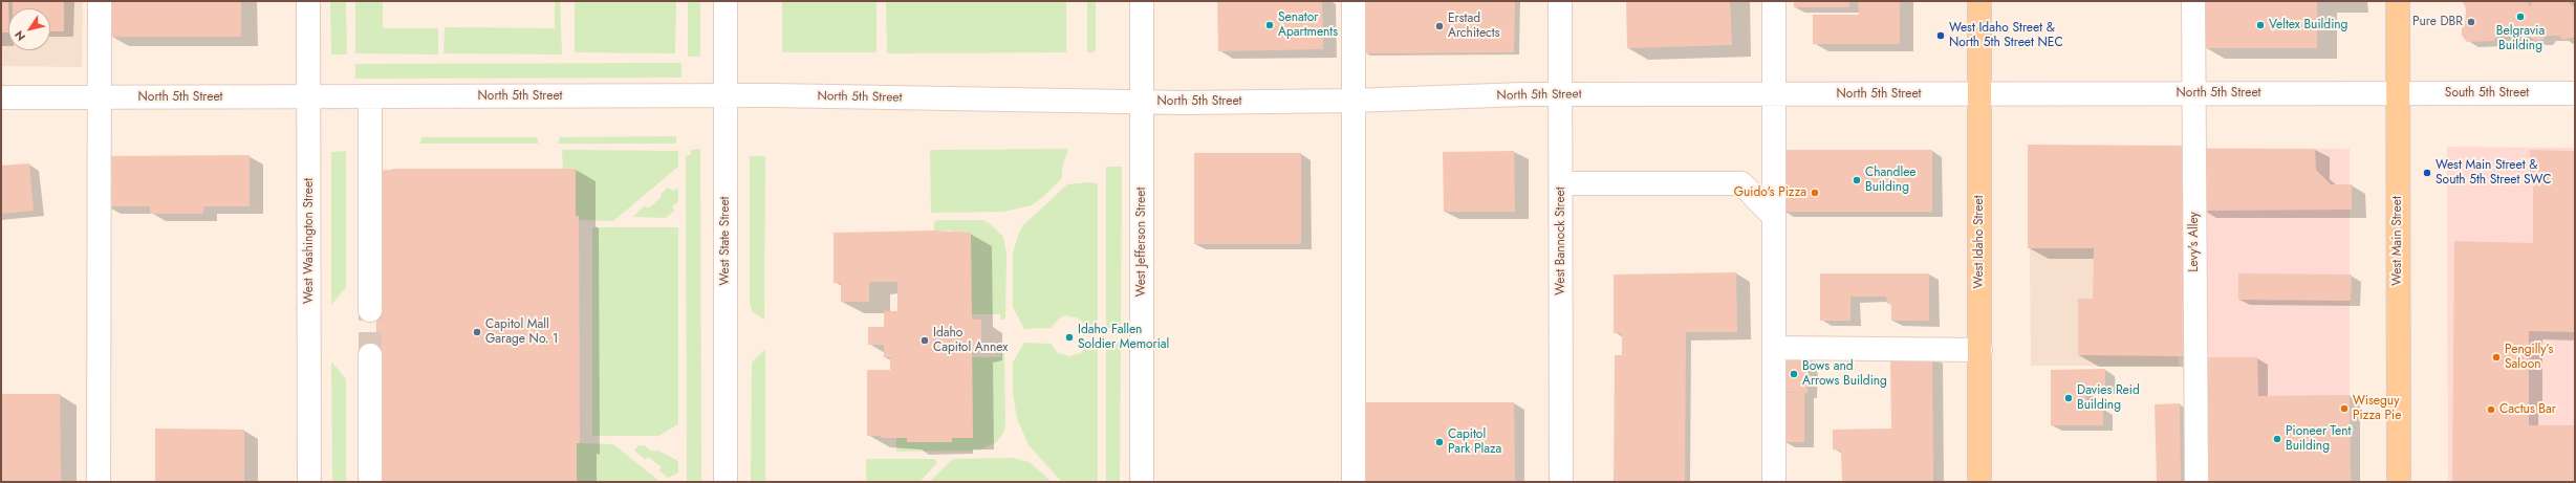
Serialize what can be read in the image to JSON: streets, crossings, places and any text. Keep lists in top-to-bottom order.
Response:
{
  "streets": {
    "main road": ["West Main Street", "West Idaho Street"],
    "street": [
      "North 5th Street",
      "South 5th Street",
      "West Washington Street",
      "West State Street",
      "West Bannock Street",
      "West Jefferson Street",
      "Levy's Alley"
    ]
  },
  "crossings": [
    ["North 5th Street", "South 5th Street"],
    ["North 5th Street", "West Washington Street"],
    ["North 5th Street", "West State Street"],
    ["North 5th Street", "West Bannock Street"],
    ["North 5th Street", "West Main Street"],
    ["North 5th Street", "West Jefferson Street"],
    ["North 5th Street", "West Idaho Street"],
    ["North 5th Street", "Levy's Alley"],
    ["South 5th Street", "West Main Street"]
  ],
  "places": [
    "Belgravia Building",
    "Pure DBR",
    "Senator Apartments",
    "Veltex Building",
    "Erstad Architects",
    "West Idaho Street & North 5th Street NEC",
    "West Main Street & South 5th Street SWC",
    "Chandlee Building",
    "Guido's Pizza",
    "Capitol Mall Garage No. 1",
    "Idaho Fallen Soldier Memorial",
    "Idaho Capitol Annex",
    "Pengilly’s Saloon",
    "Bows and Arrows Building",
    "Davies Reid Building",
    "Wiseguy Pizza Pie",
    "Cactus Bar",
    "Pioneer Tent Building",
    "Capitol Park Plaza"
  ],
  "north": "bottom left"
}
